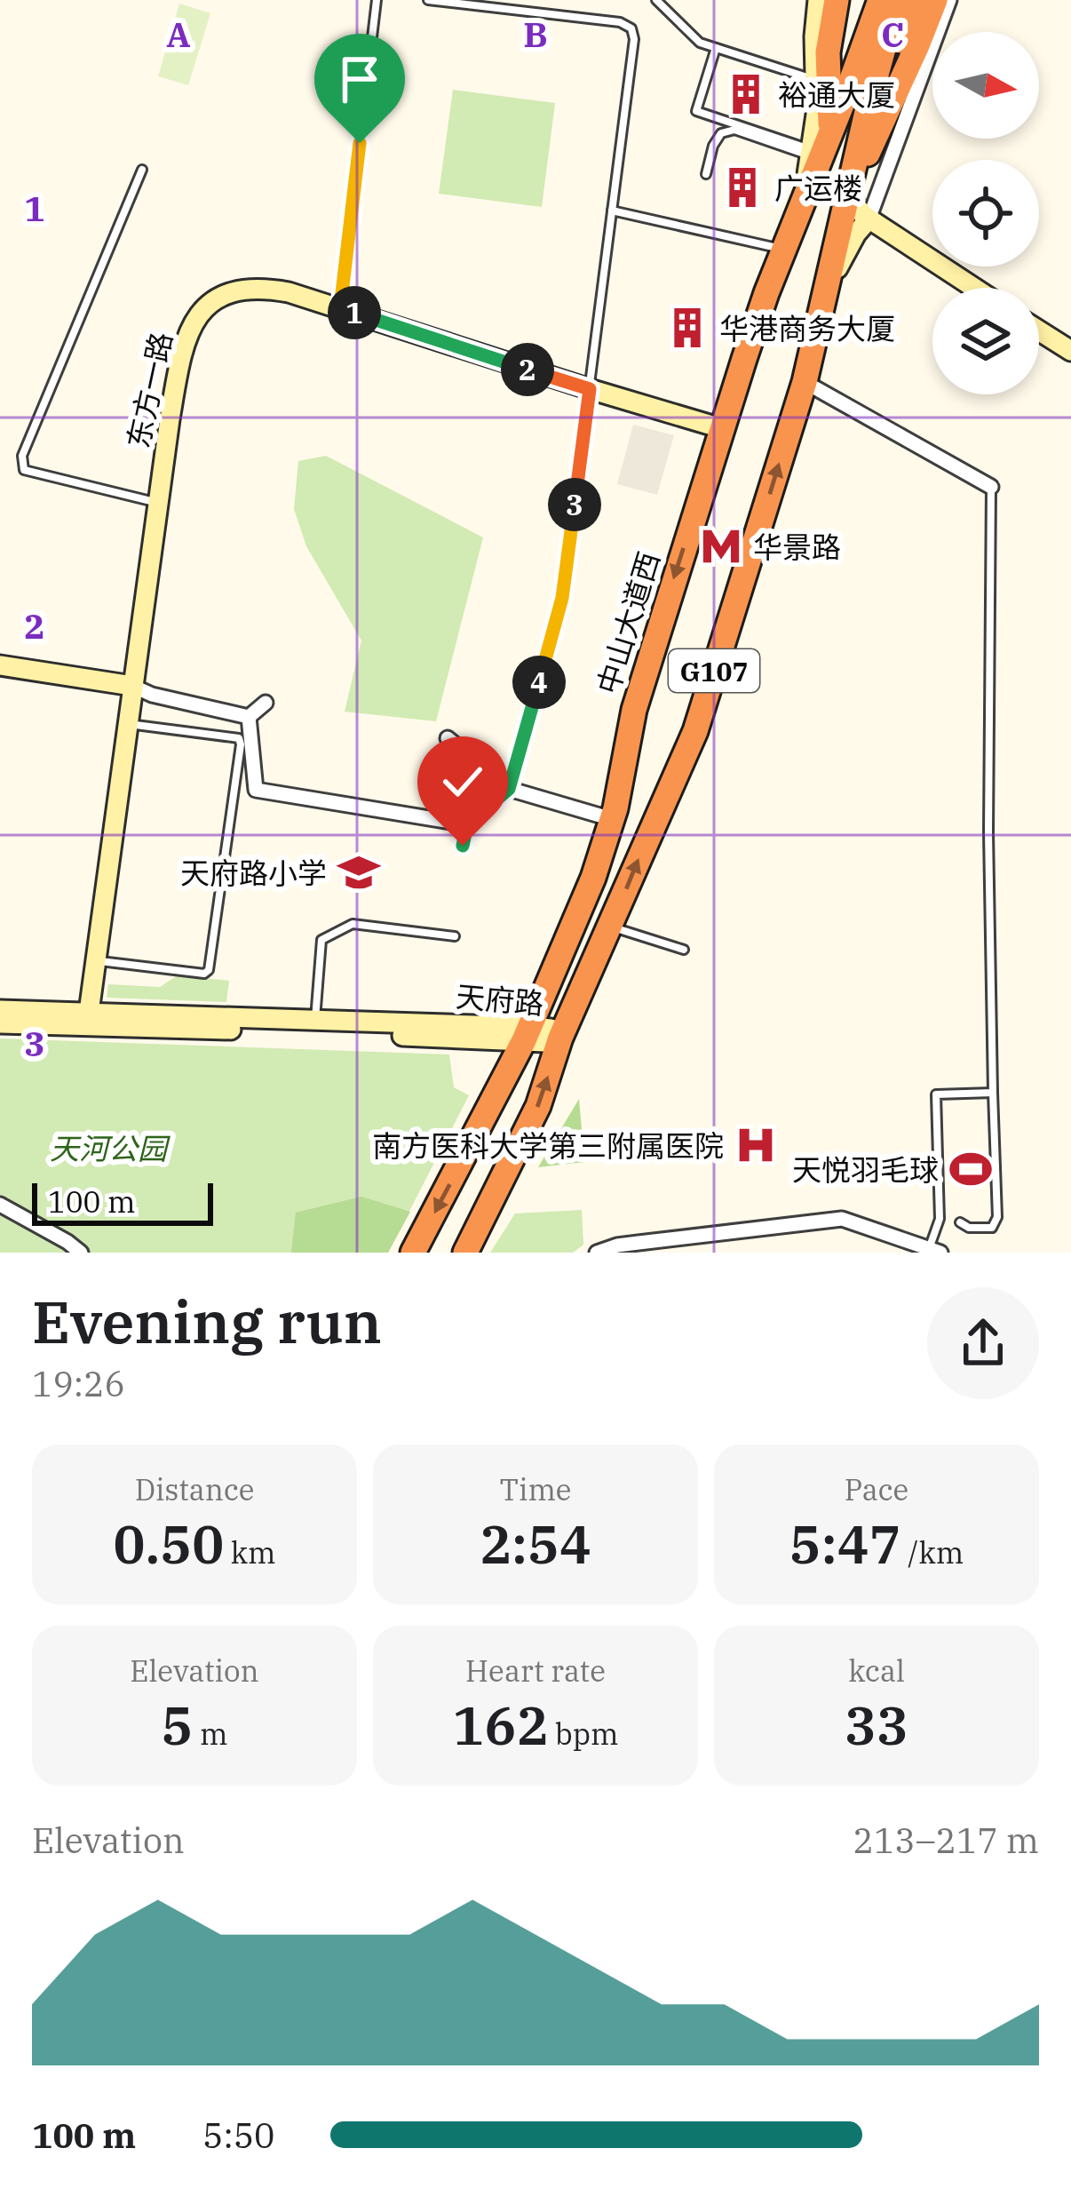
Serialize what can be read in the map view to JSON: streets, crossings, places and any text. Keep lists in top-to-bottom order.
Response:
{
  "streets": {
    "highway": ["中山大道西", "G107"],
    "street": ["东方一路", "天府路"]
  },
  "crossings": [
    ["东方一路", "中山大道西"],
    ["东方一路", "天府路"],
    ["中山大道西", "天府路"],
    ["G107", "天府路"]
  ],
  "parks": ["天河公园"],
  "places": {
    "building": ["裕通大厦", "广运楼", "华港商务大厦"],
    "metro station": ["华景路"],
    "school or university": ["天府路小学"],
    "hospital": ["南方医科大学第三附属医院"],
    "sports": ["天悦羽毛球"]
  },
  "scale_bar": "100 m",
  "north": "right",
  "page": {
    "pins": [
      "1",
      "2",
      "3",
      "4"
    ],
    "scale": "100 m",
    "heading": ["Evening run", "19:26"],
    "stats": [
      ["Distance", "0.50 km"],
      ["Time", "2:54"],
      ["Pace", "5:47 /km"],
      ["Elevation", "5 m"],
      ["Heart rate", "162 bpm"],
      ["kcal", "33"]
    ],
    "chart": ["Elevation", "213–217 m"],
    "list": [
      {
        "name": "100 m",
        "note": "5:50"
      }
    ]
  },
  "grid": {
    "columns": ["A", "B", "C"],
    "rows": ["1", "2", "3"]
  }
}
